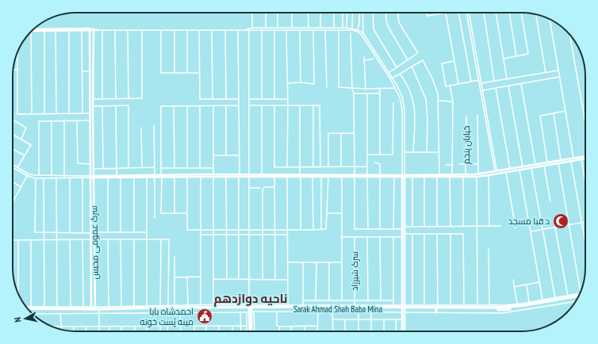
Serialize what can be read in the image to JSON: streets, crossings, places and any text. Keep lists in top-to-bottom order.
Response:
{
  "streets": {
    "highway": ["Sarak Ahmad Shah Baba Mina"],
    "street": ["خیابان پنجم", "سرک عمومی محبس", "سرک شیرزاد"]
  },
  "districts": ["ناحیه دوازدهم"],
  "places": {
    "mosque": ["د قبا مسجد"],
    "public building": ["احمدشاه بابا مینه پُست خونه"]
  },
  "north": "left"
}
